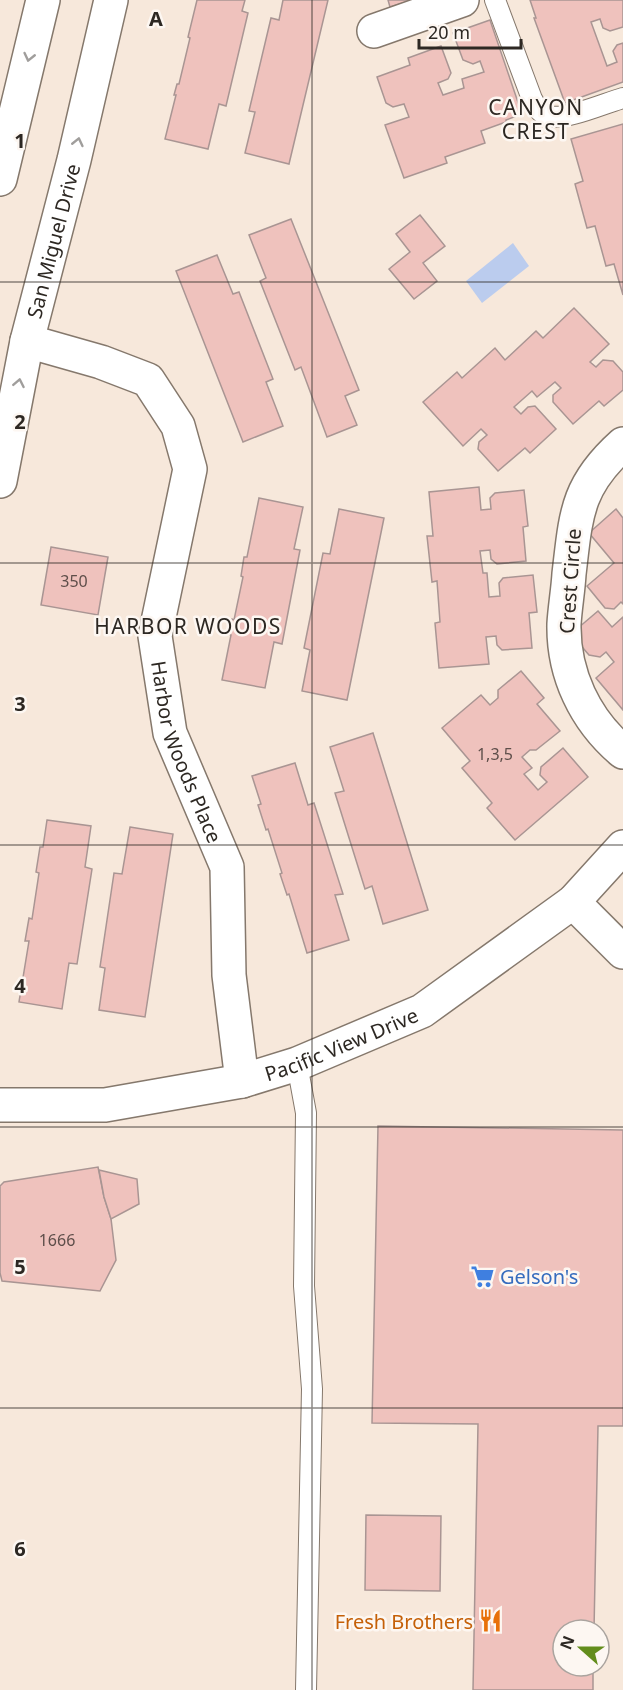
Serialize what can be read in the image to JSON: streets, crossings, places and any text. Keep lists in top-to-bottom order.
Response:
{
  "streets": {
    "street": [
      "San Miguel Drive",
      "Crest Circle",
      "Harbor Woods Place",
      "Pacific View Drive"
    ]
  },
  "crossings": [
    ["San Miguel Drive", "Harbor Woods Place"],
    ["Harbor Woods Place", "Pacific View Drive"]
  ],
  "districts": ["CANYON CREST", "HARBOR WOODS"],
  "places": {
    "supermarket": ["Gelson's"],
    "restaurant": ["Fresh Brothers"]
  },
  "house_numbers": ["350", "1,3,5", "1666"],
  "scale_bar": "20 m",
  "north": "left",
  "grid": {
    "columns": ["A"],
    "rows": [
      "1",
      "2",
      "3",
      "4",
      "5",
      "6"
    ]
  }
}
